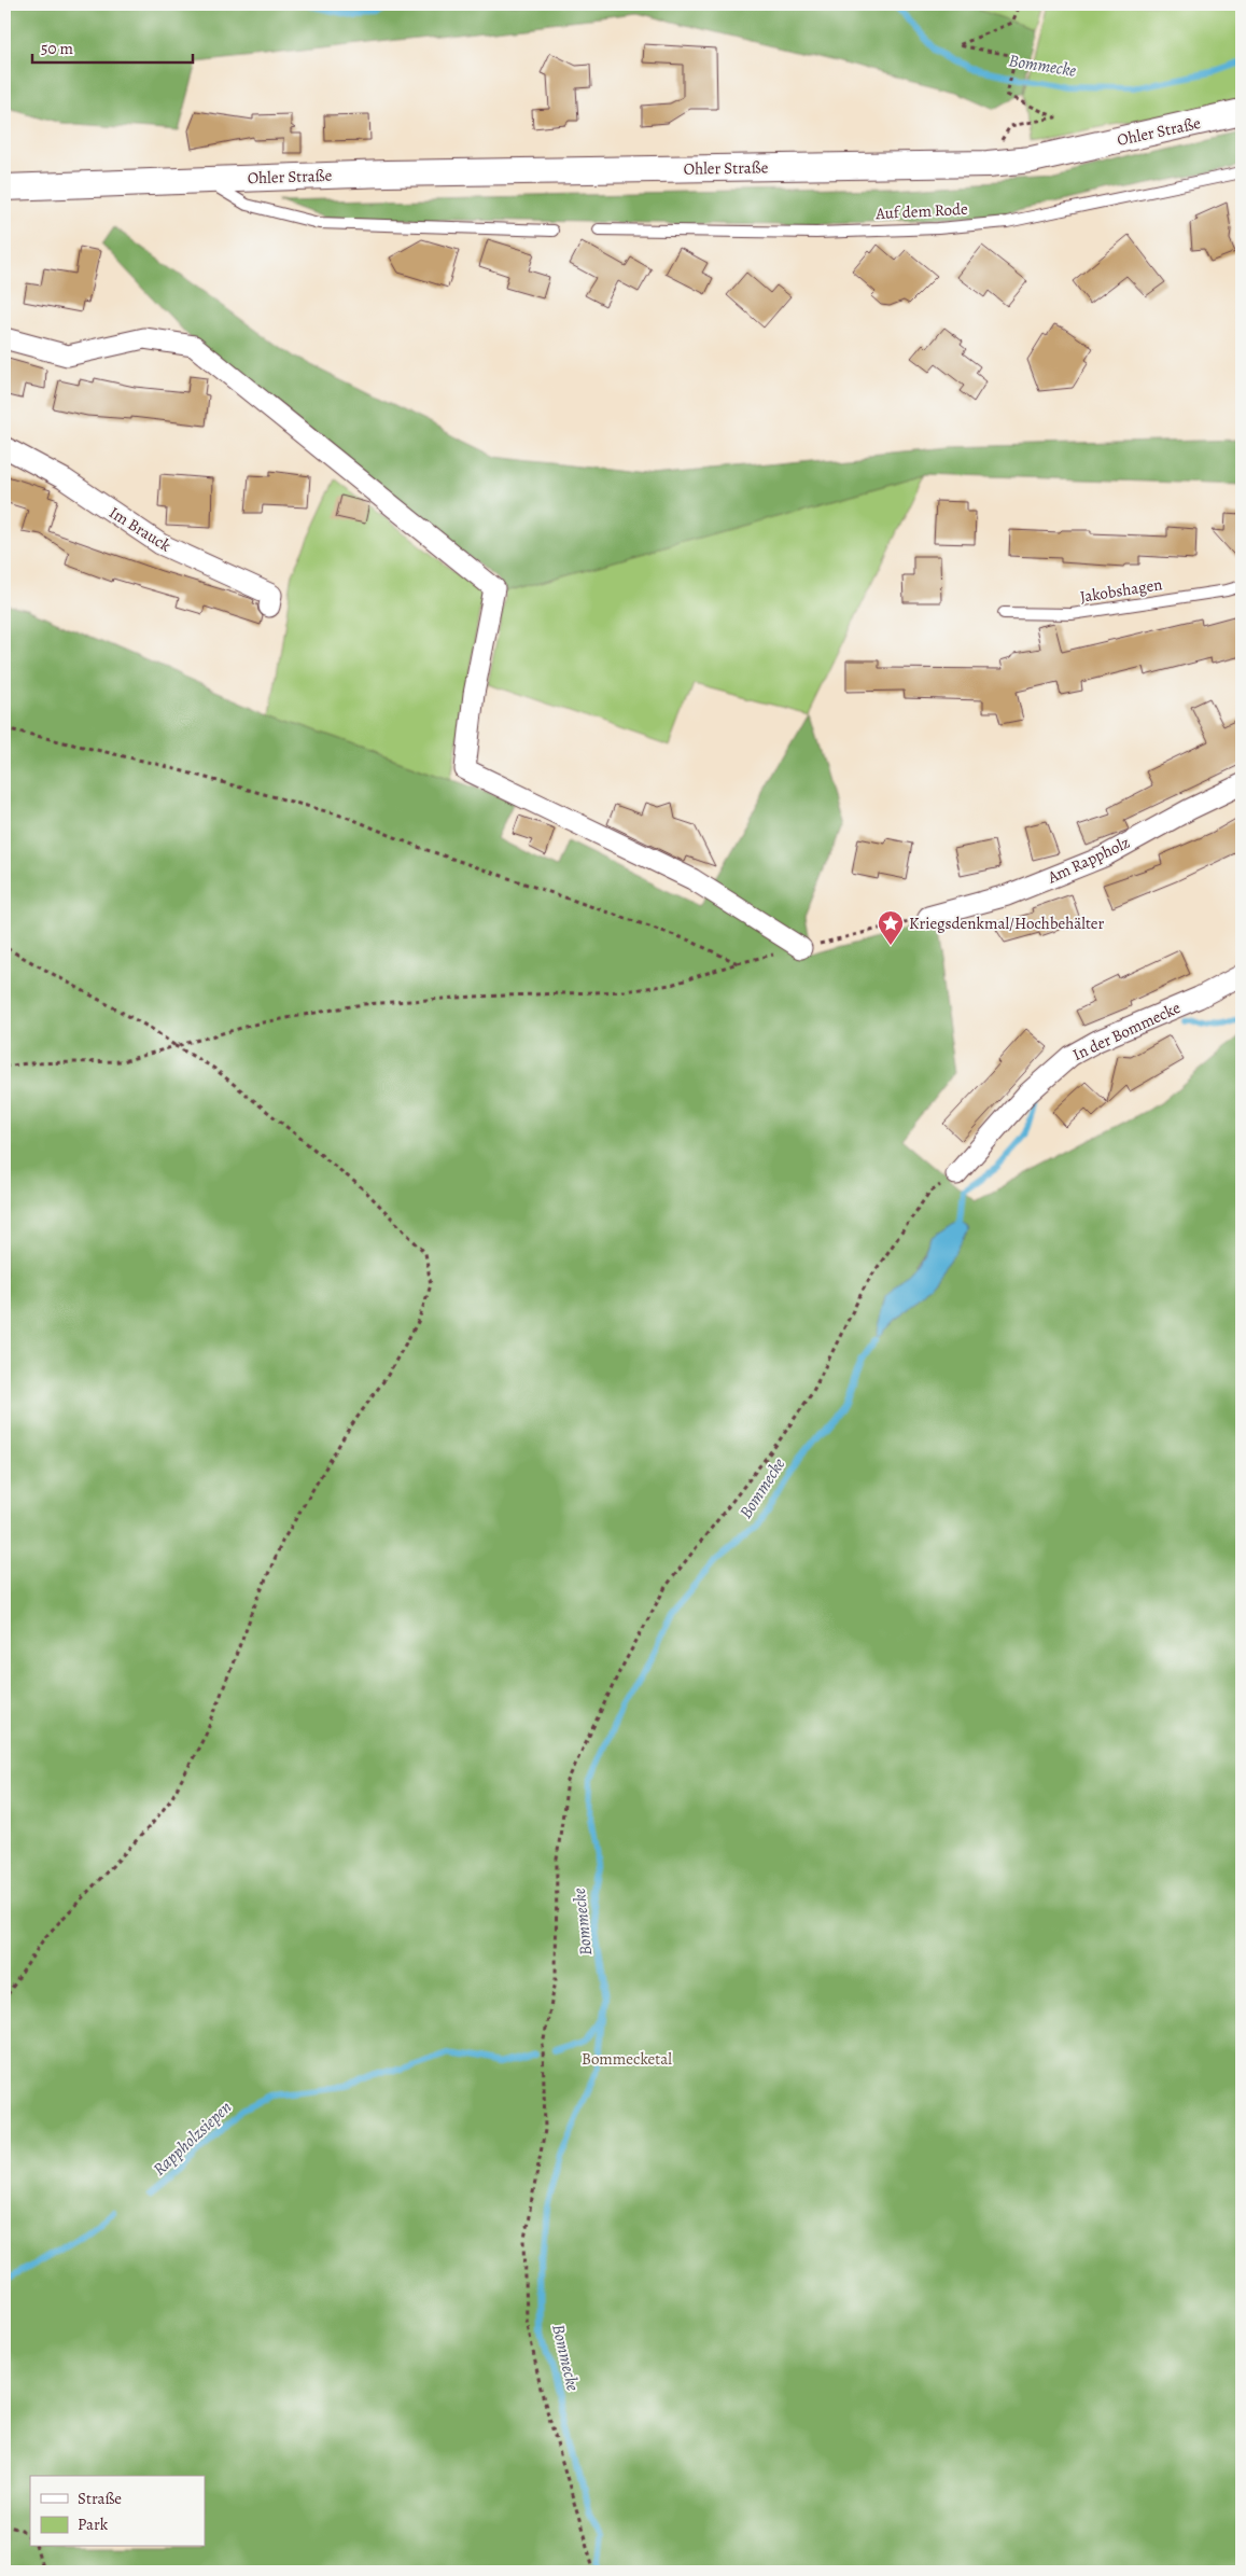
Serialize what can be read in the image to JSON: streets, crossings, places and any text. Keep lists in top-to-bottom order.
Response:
{
  "streets": {
    "street": [
      "Ohler Straße",
      "Im Brauck",
      "Am Rappholz",
      "In der Bommecke"
    ],
    "lane": ["Auf dem Rode", "Jakobshagen"]
  },
  "water": ["Bommecke", "Rappholzsiepen"],
  "parks": ["Bommecketal"],
  "places": {
    "place": ["Kriegsdenkmal/Hochbehälter"]
  },
  "legend": ["Straße", "Park"],
  "scale_bar": "50 m"
}
